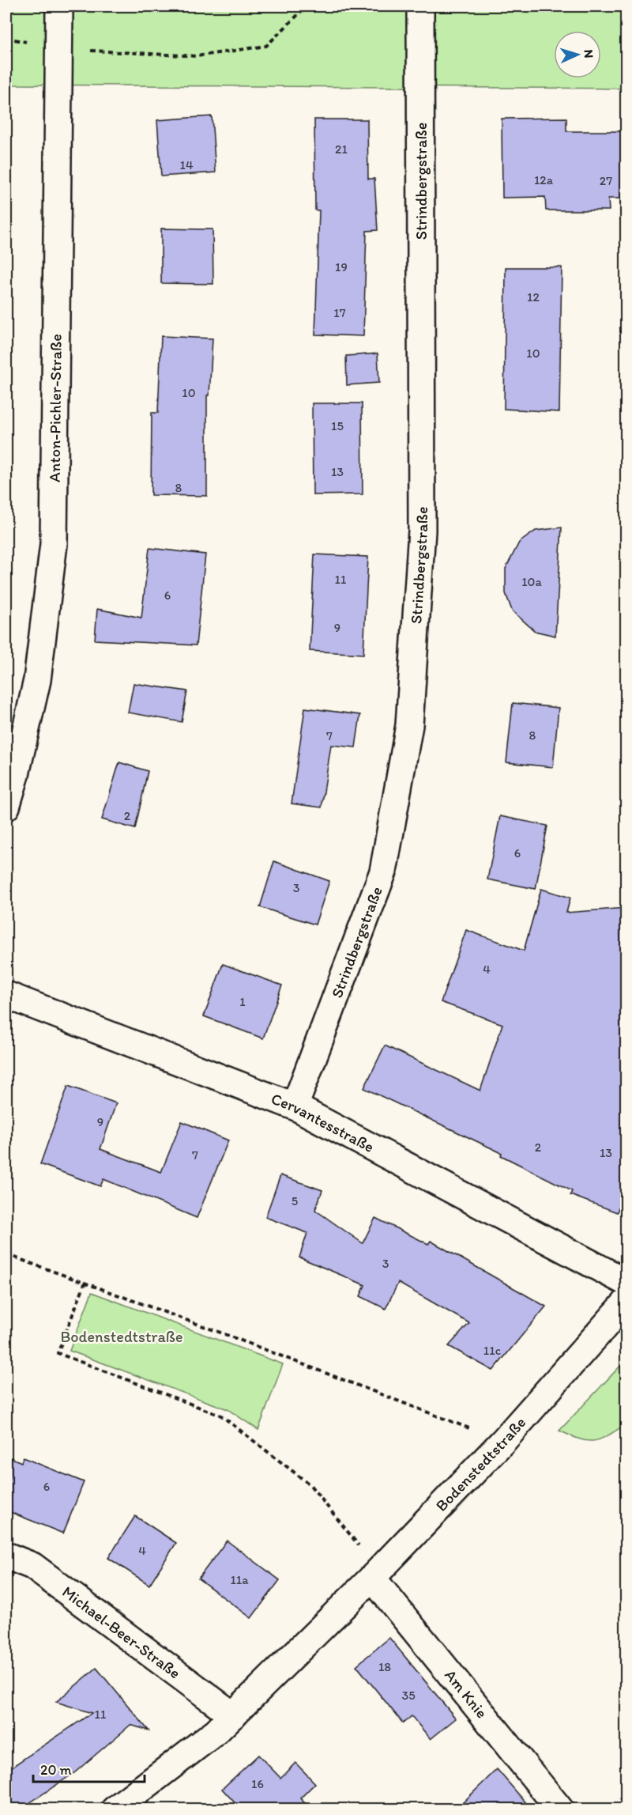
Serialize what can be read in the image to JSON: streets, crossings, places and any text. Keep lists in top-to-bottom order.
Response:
{
  "streets": {
    "street": [
      "Strindbergstraße",
      "Anton-Pichler-Straße",
      "Cervantesstraße",
      "Bodenstedtstraße",
      "Michael-Beer-Straße",
      "Am Knie"
    ]
  },
  "crossings": [
    ["Strindbergstraße", "Cervantesstraße"],
    ["Bodenstedtstraße", "Michael-Beer-Straße"],
    ["Bodenstedtstraße", "Am Knie"]
  ],
  "parks": ["Bodenstedtstraße"],
  "house_numbers": [
    "21",
    "14",
    "12a",
    "27",
    "19",
    "12",
    "17",
    "10",
    "10",
    "15",
    "13",
    "8",
    "11",
    "10a",
    "6",
    "9",
    "8",
    "7",
    "2",
    "6",
    "3",
    "4",
    "1",
    "9",
    "2",
    "13",
    "7",
    "5",
    "3",
    "11c",
    "6",
    "4",
    "11a",
    "18",
    "35",
    "11",
    "16"
  ],
  "scale_bar": "20 m",
  "north": "right"
}
